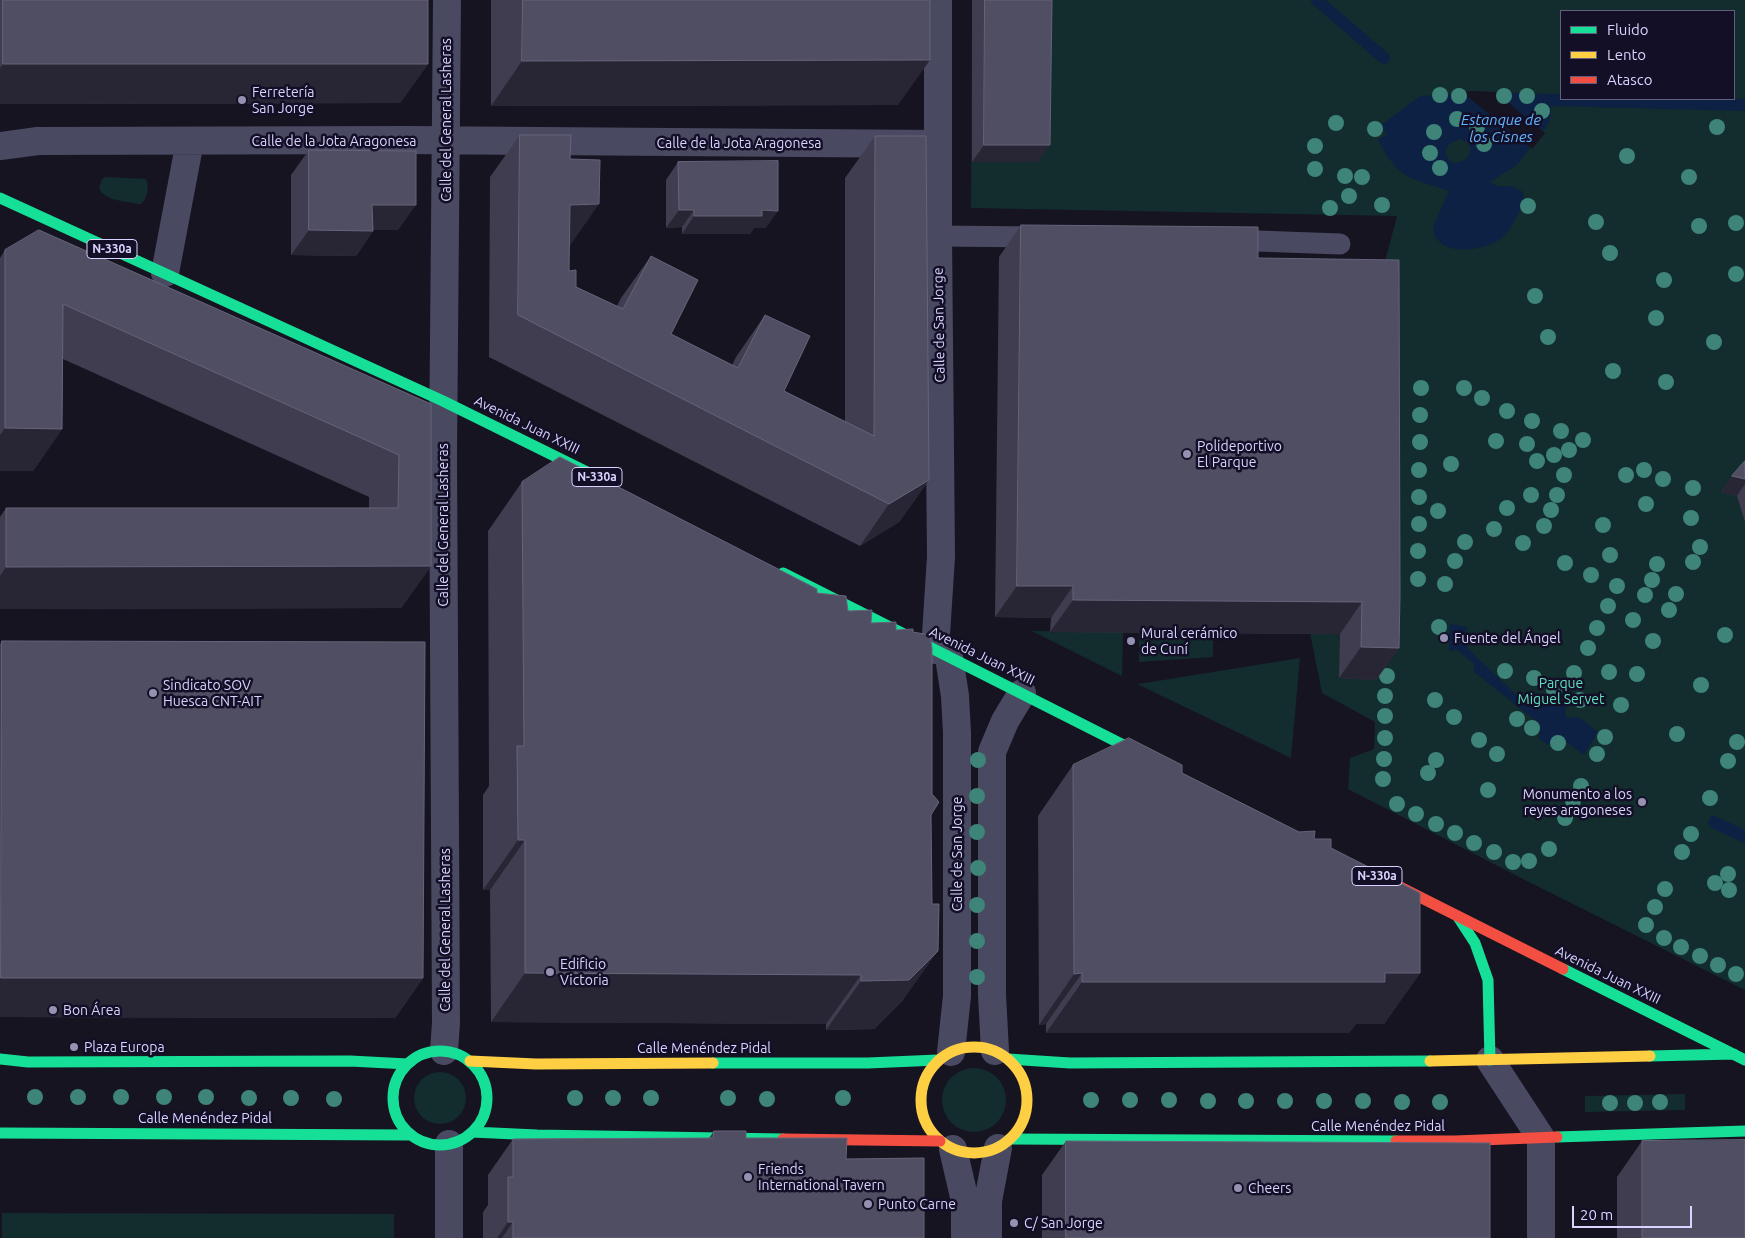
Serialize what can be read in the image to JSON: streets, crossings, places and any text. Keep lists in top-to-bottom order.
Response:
{
  "streets": {
    "main road": ["N-330a", "Avenida Juan XXIII", "Calle Menéndez Pidal"],
    "street": ["Calle del General Lasheras", "Calle de la Jota Aragonesa", "Calle de San Jorge"]
  },
  "crossings": [
    ["Calle del General Lasheras", "Calle de la Jota Aragonesa"],
    ["Calle del General Lasheras", "Avenida Juan XXIII"],
    ["Calle del General Lasheras", "Calle Menéndez Pidal"],
    ["Calle de la Jota Aragonesa", "Calle de San Jorge"],
    ["Calle de San Jorge", "Avenida Juan XXIII"],
    ["Calle de San Jorge", "Calle Menéndez Pidal"]
  ],
  "water": ["Estanque de los Cisnes"],
  "parks": ["Parque Miguel Servet"],
  "places": [
    "Ferretería San Jorge",
    "Polideportivo El Parque",
    "Fuente del Ángel",
    "Mural cerámico de Cuní",
    "Sindicato SOV Huesca CNT-AIT",
    "Monumento a los reyes aragoneses",
    "Edificio Victoria",
    "Bon Área",
    "Plaza Europa",
    "Friends International Tavern",
    "Cheers",
    "Punto Carne",
    "C/ San Jorge"
  ],
  "legend": ["Fluido", "Lento", "Atasco"],
  "scale_bar": "20 m"
}
